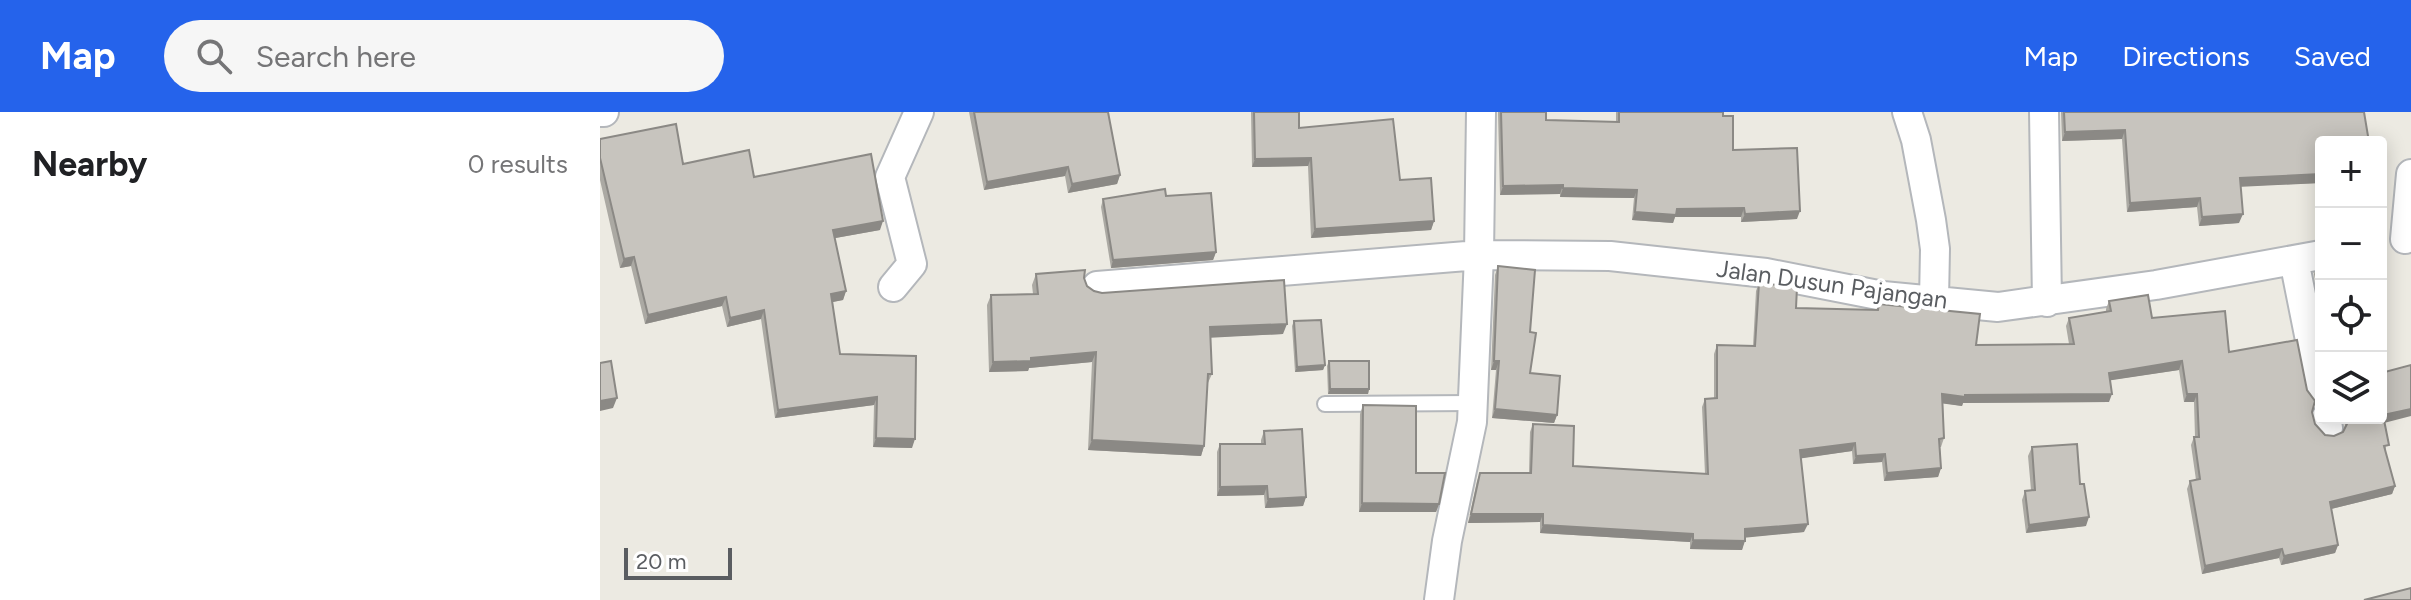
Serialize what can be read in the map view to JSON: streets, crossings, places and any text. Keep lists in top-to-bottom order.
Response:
{
  "streets": {
    "street": ["Jalan Dusun Pajangan"]
  },
  "scale_bar": "20 m",
  "page": {
    "header": "Map",
    "search": "Search here",
    "nav": ["Map", "Directions", "Saved"],
    "heading": ["Nearby", "0 results"],
    "map_buttons": ["+", "−"],
    "scale": "20 m"
  }
}
